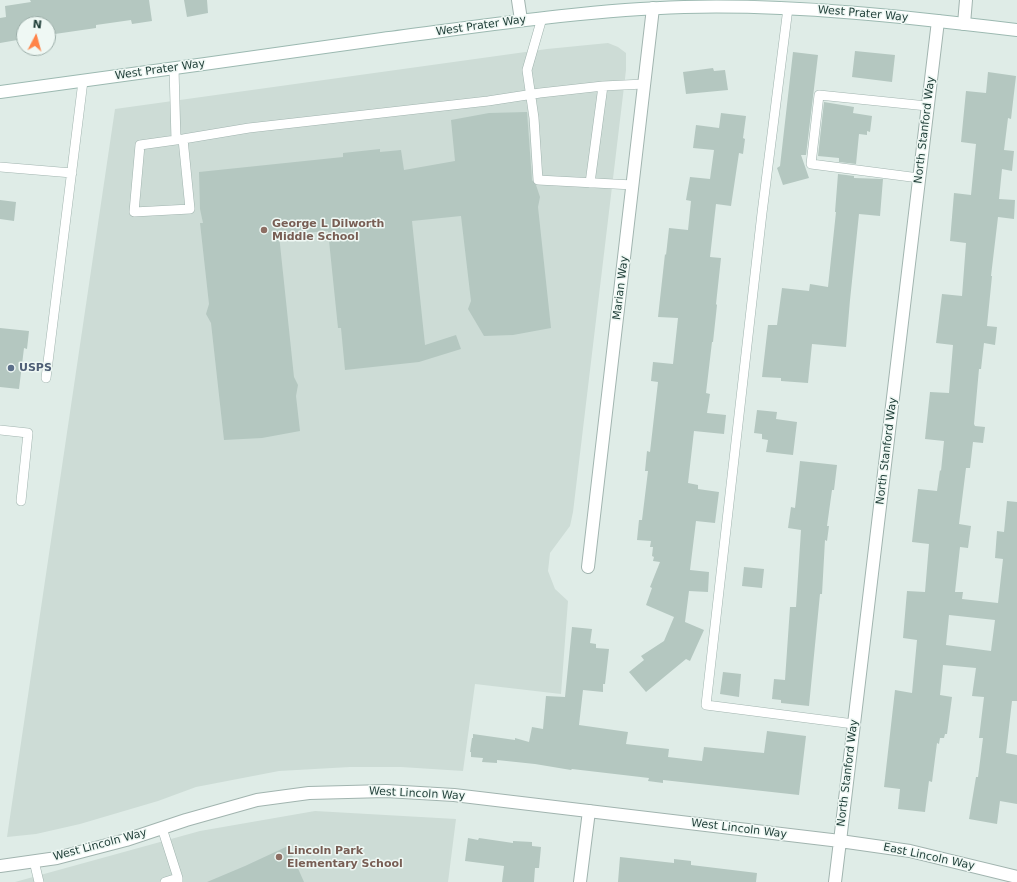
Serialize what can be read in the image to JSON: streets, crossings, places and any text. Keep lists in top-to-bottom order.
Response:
{
  "streets": {
    "street": [
      "West Prater Way",
      "North Stanford Way",
      "Marian Way",
      "West Lincoln Way",
      "East Lincoln Way"
    ]
  },
  "crossings": [
    ["West Prater Way", "North Stanford Way"],
    ["West Prater Way", "Marian Way"],
    ["North Stanford Way", "West Lincoln Way"],
    ["North Stanford Way", "East Lincoln Way"],
    ["West Lincoln Way", "East Lincoln Way"]
  ],
  "places": ["George L Dilworth Middle School", "USPS", "Lincoln Park Elementary School"],
  "north": "top"
}
